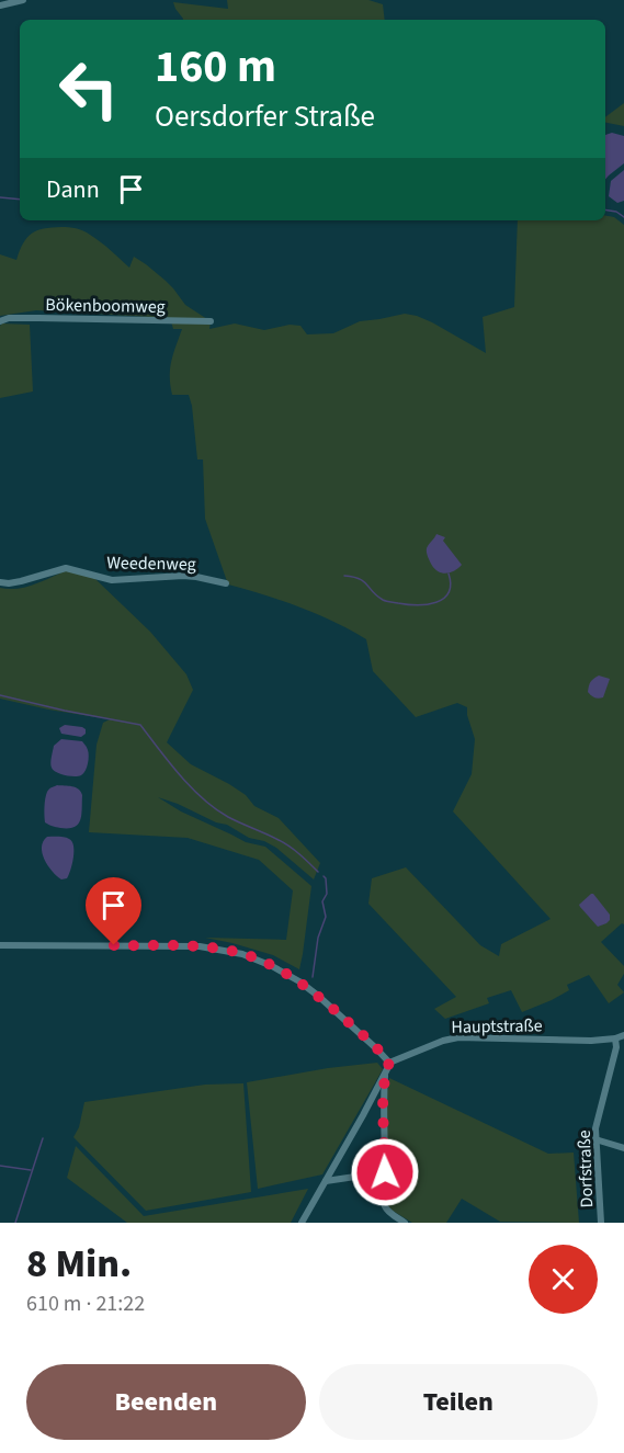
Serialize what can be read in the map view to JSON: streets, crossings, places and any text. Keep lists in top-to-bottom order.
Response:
{
  "streets": {
    "street": [
      "Bökenboomweg",
      "Weedenweg",
      "Hauptstraße",
      "Dorfstraße"
    ]
  },
  "crossings": [
    ["Hauptstraße", "Dorfstraße"]
  ],
  "page": {
    "turn": ["160 m", "Oersdorfer Straße"],
    "then": "Dann",
    "heading": ["8 Min.", "610 m · 21:22"],
    "buttons": ["Beenden", "Teilen"]
  }
}
